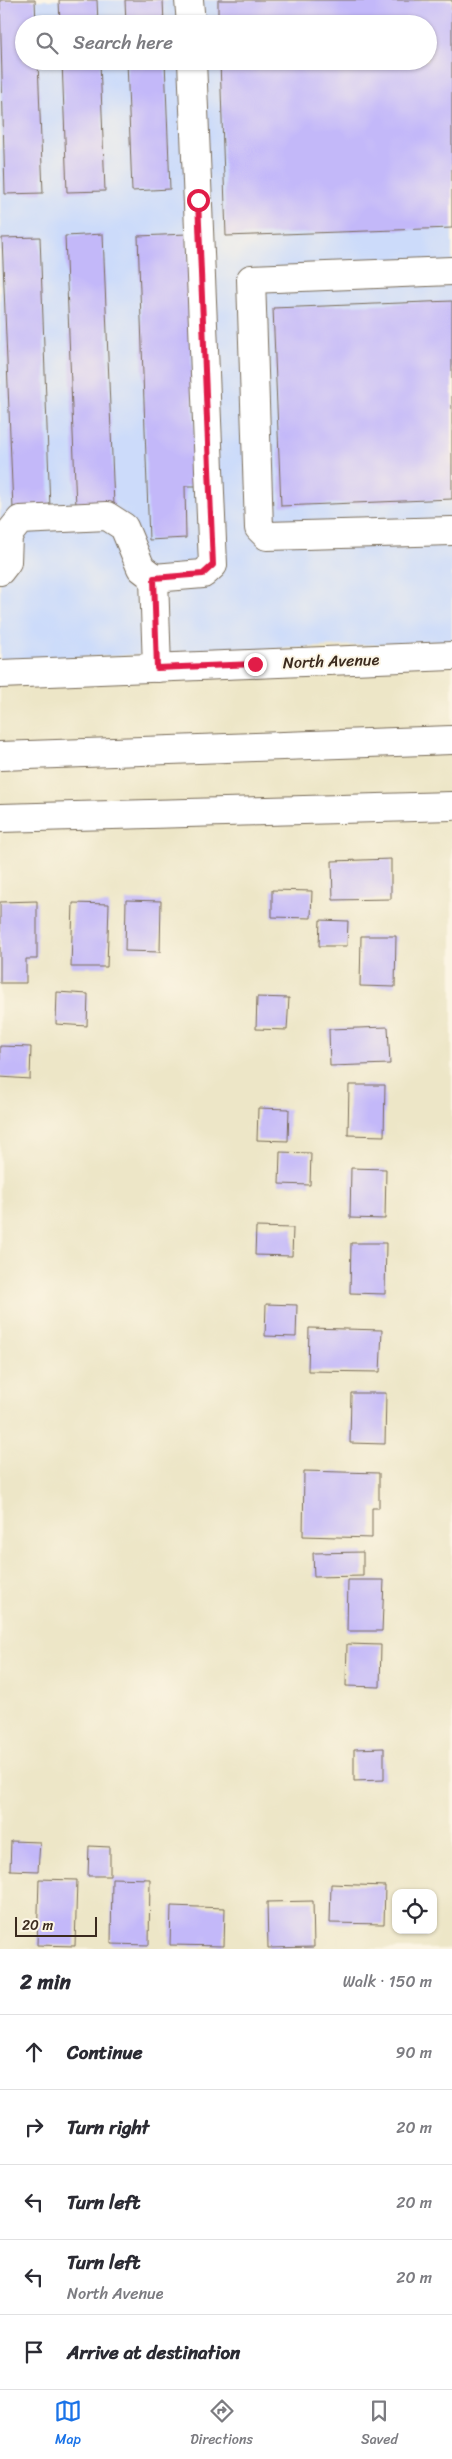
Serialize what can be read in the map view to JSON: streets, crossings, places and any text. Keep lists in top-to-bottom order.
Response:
{
  "streets": {
    "main road": ["North Avenue"]
  },
  "scale_bar": "20 m",
  "page": {
    "search": "Search here",
    "scale": "20 m",
    "heading": ["2 min", "Walk · 150 m"],
    "list": [
      ["Continue", "90 m"],
      ["Turn right", "20 m"],
      ["Turn left", "20 m"],
      ["Turn left", "North Avenue", "20 m"],
      "Arrive at destination"
    ],
    "nav": ["Map", "Directions", "Saved"]
  }
}
